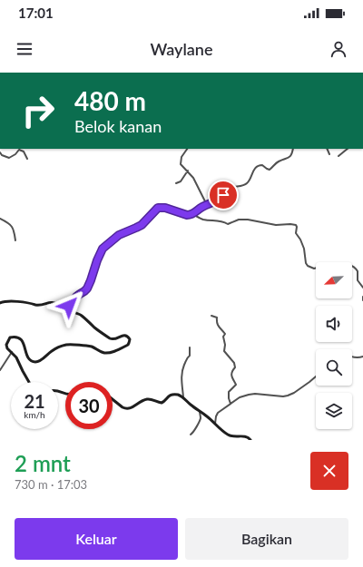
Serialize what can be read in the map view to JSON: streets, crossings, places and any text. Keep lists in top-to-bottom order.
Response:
{
  "north": "bottom left",
  "page": {
    "status": "17:01",
    "header": "Waylane",
    "turn": ["480 m", "Belok kanan"],
    "speed": "21 km/h",
    "limit": "30",
    "heading": ["2 mnt", "730 m · 17:03"],
    "buttons": ["Keluar", "Bagikan"]
  }
}
